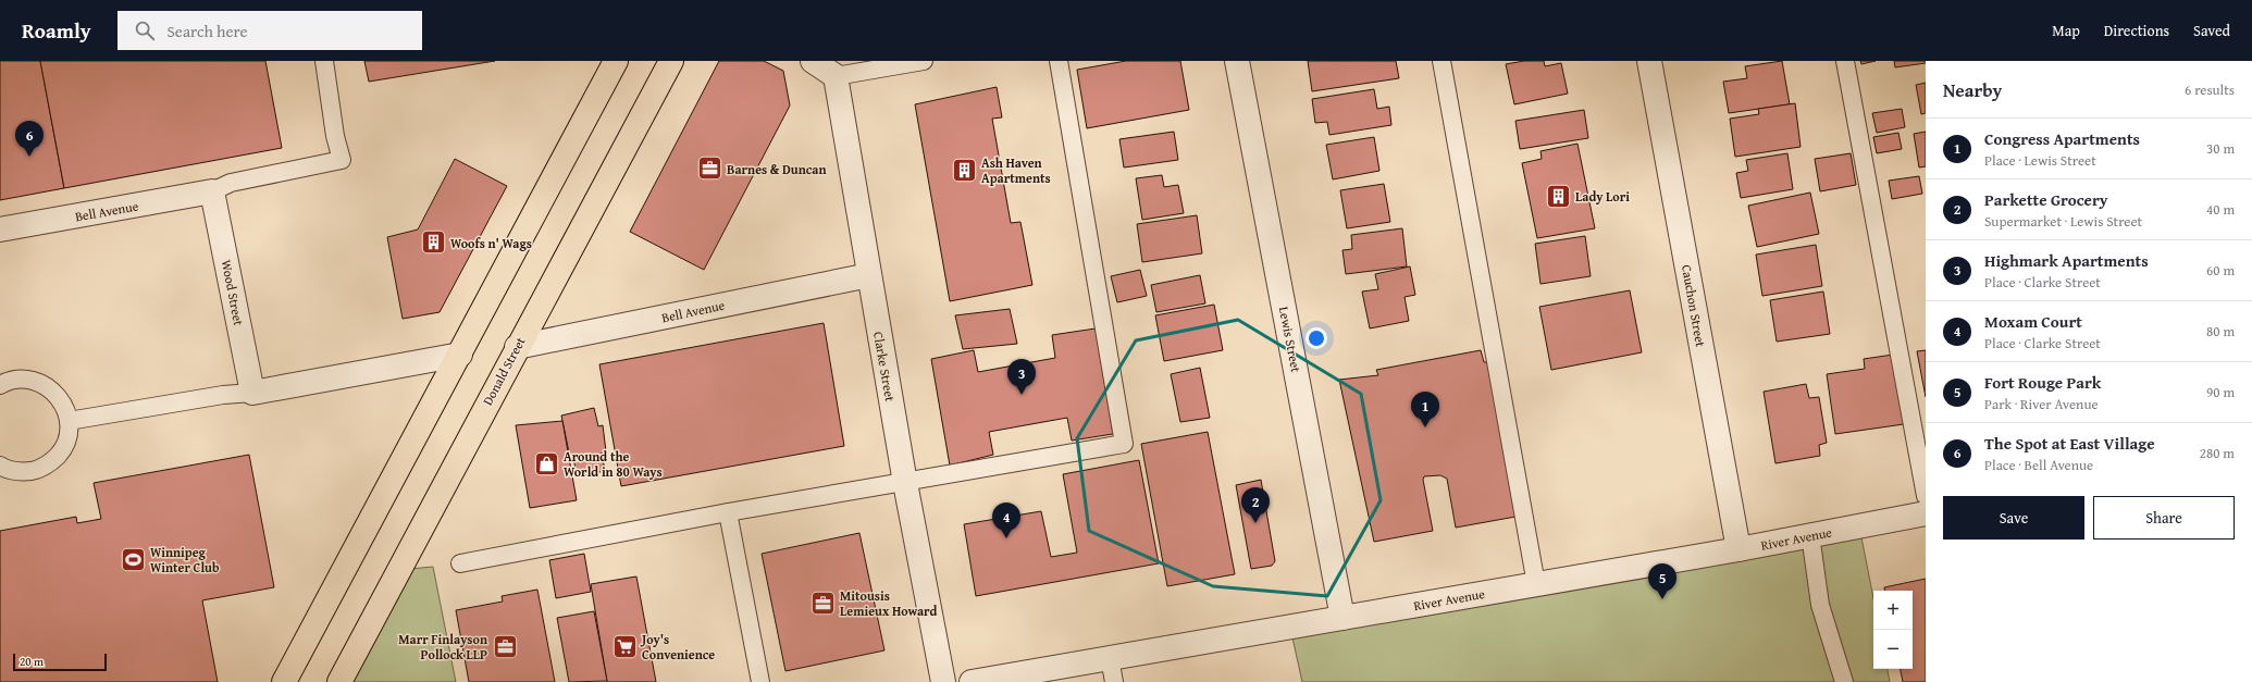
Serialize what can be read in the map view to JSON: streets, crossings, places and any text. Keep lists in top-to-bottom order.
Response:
{
  "streets": {
    "main road": ["Donald Street"],
    "street": [
      "Bell Avenue",
      "Wood Street",
      "Cauchon Street",
      "Lewis Street",
      "Clarke Street",
      "River Avenue"
    ]
  },
  "crossings": [
    ["Bell Avenue", "Wood Street"],
    ["Bell Avenue", "Clarke Street"],
    ["Bell Avenue", "Donald Street"],
    ["Cauchon Street", "River Avenue"],
    ["Lewis Street", "River Avenue"]
  ],
  "places": {
    "office": ["Barnes & Duncan", "Mitousis Lemieux Howard", "Marr Finlayson Pollock LLP"],
    "building": ["Ash Haven Apartments", "Lady Lori", "Woofs n' Wags"],
    "shop": ["Around the World in 80 Ways"],
    "sports": ["Winnipeg Winter Club"],
    "supermarket": ["Joy's Convenience"]
  },
  "scale_bar": "20 m",
  "page": {
    "header": "Roamly",
    "search": "Search here",
    "nav": ["Map", "Directions", "Saved"],
    "heading": ["Nearby", "6 results"],
    "list": [
      {
        "mark": "1",
        "name": "Congress Apartments",
        "note": "Place · Lewis Street",
        "value": "30 m"
      },
      {
        "mark": "2",
        "name": "Parkette Grocery",
        "note": "Supermarket · Lewis Street",
        "value": "40 m"
      },
      {
        "mark": "3",
        "name": "Highmark Apartments",
        "note": "Place · Clarke Street",
        "value": "60 m"
      },
      {
        "mark": "4",
        "name": "Moxam Court",
        "note": "Place · Clarke Street",
        "value": "80 m"
      },
      {
        "mark": "5",
        "name": "Fort Rouge Park",
        "note": "Park · River Avenue",
        "value": "90 m"
      },
      {
        "mark": "6",
        "name": "The Spot at East Village",
        "note": "Place · Bell Avenue",
        "value": "280 m"
      }
    ],
    "pins": [
      "6",
      "3",
      "1",
      "2",
      "4",
      "5"
    ],
    "buttons": ["Save", "Share"],
    "map_buttons": ["+", "−"],
    "scale": "20 m"
  }
}
